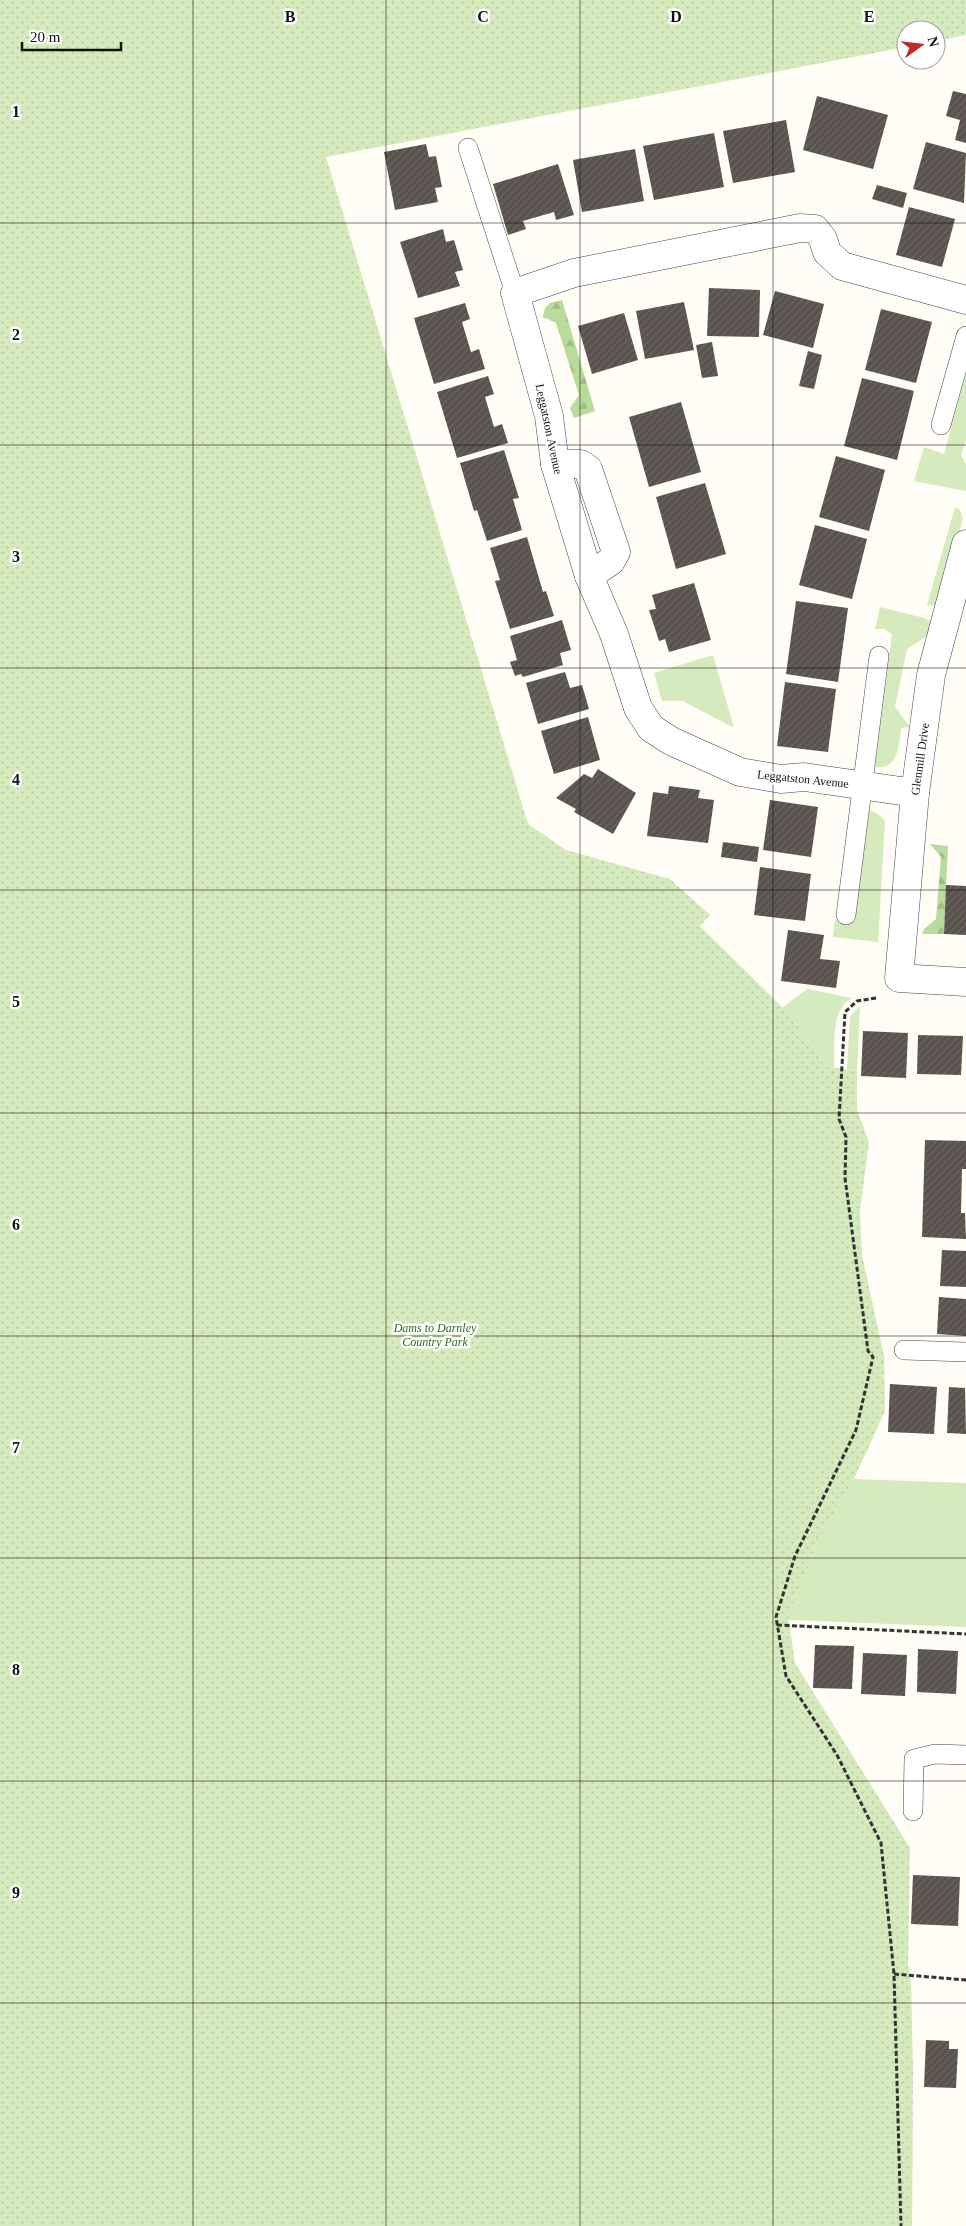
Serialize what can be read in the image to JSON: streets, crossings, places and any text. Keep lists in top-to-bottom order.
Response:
{
  "streets": {
    "street": ["Leggatston Avenue", "Glenmill Drive"]
  },
  "crossings": [
    ["Leggatston Avenue", "Glenmill Drive"]
  ],
  "parks": ["Dams to Darnley Country Park"],
  "scale_bar": "20 m",
  "north": "right",
  "grid": {
    "columns": [
      "B",
      "C",
      "D",
      "E"
    ],
    "rows": [
      "1",
      "2",
      "3",
      "4",
      "5",
      "6",
      "7",
      "8",
      "9"
    ]
  }
}
